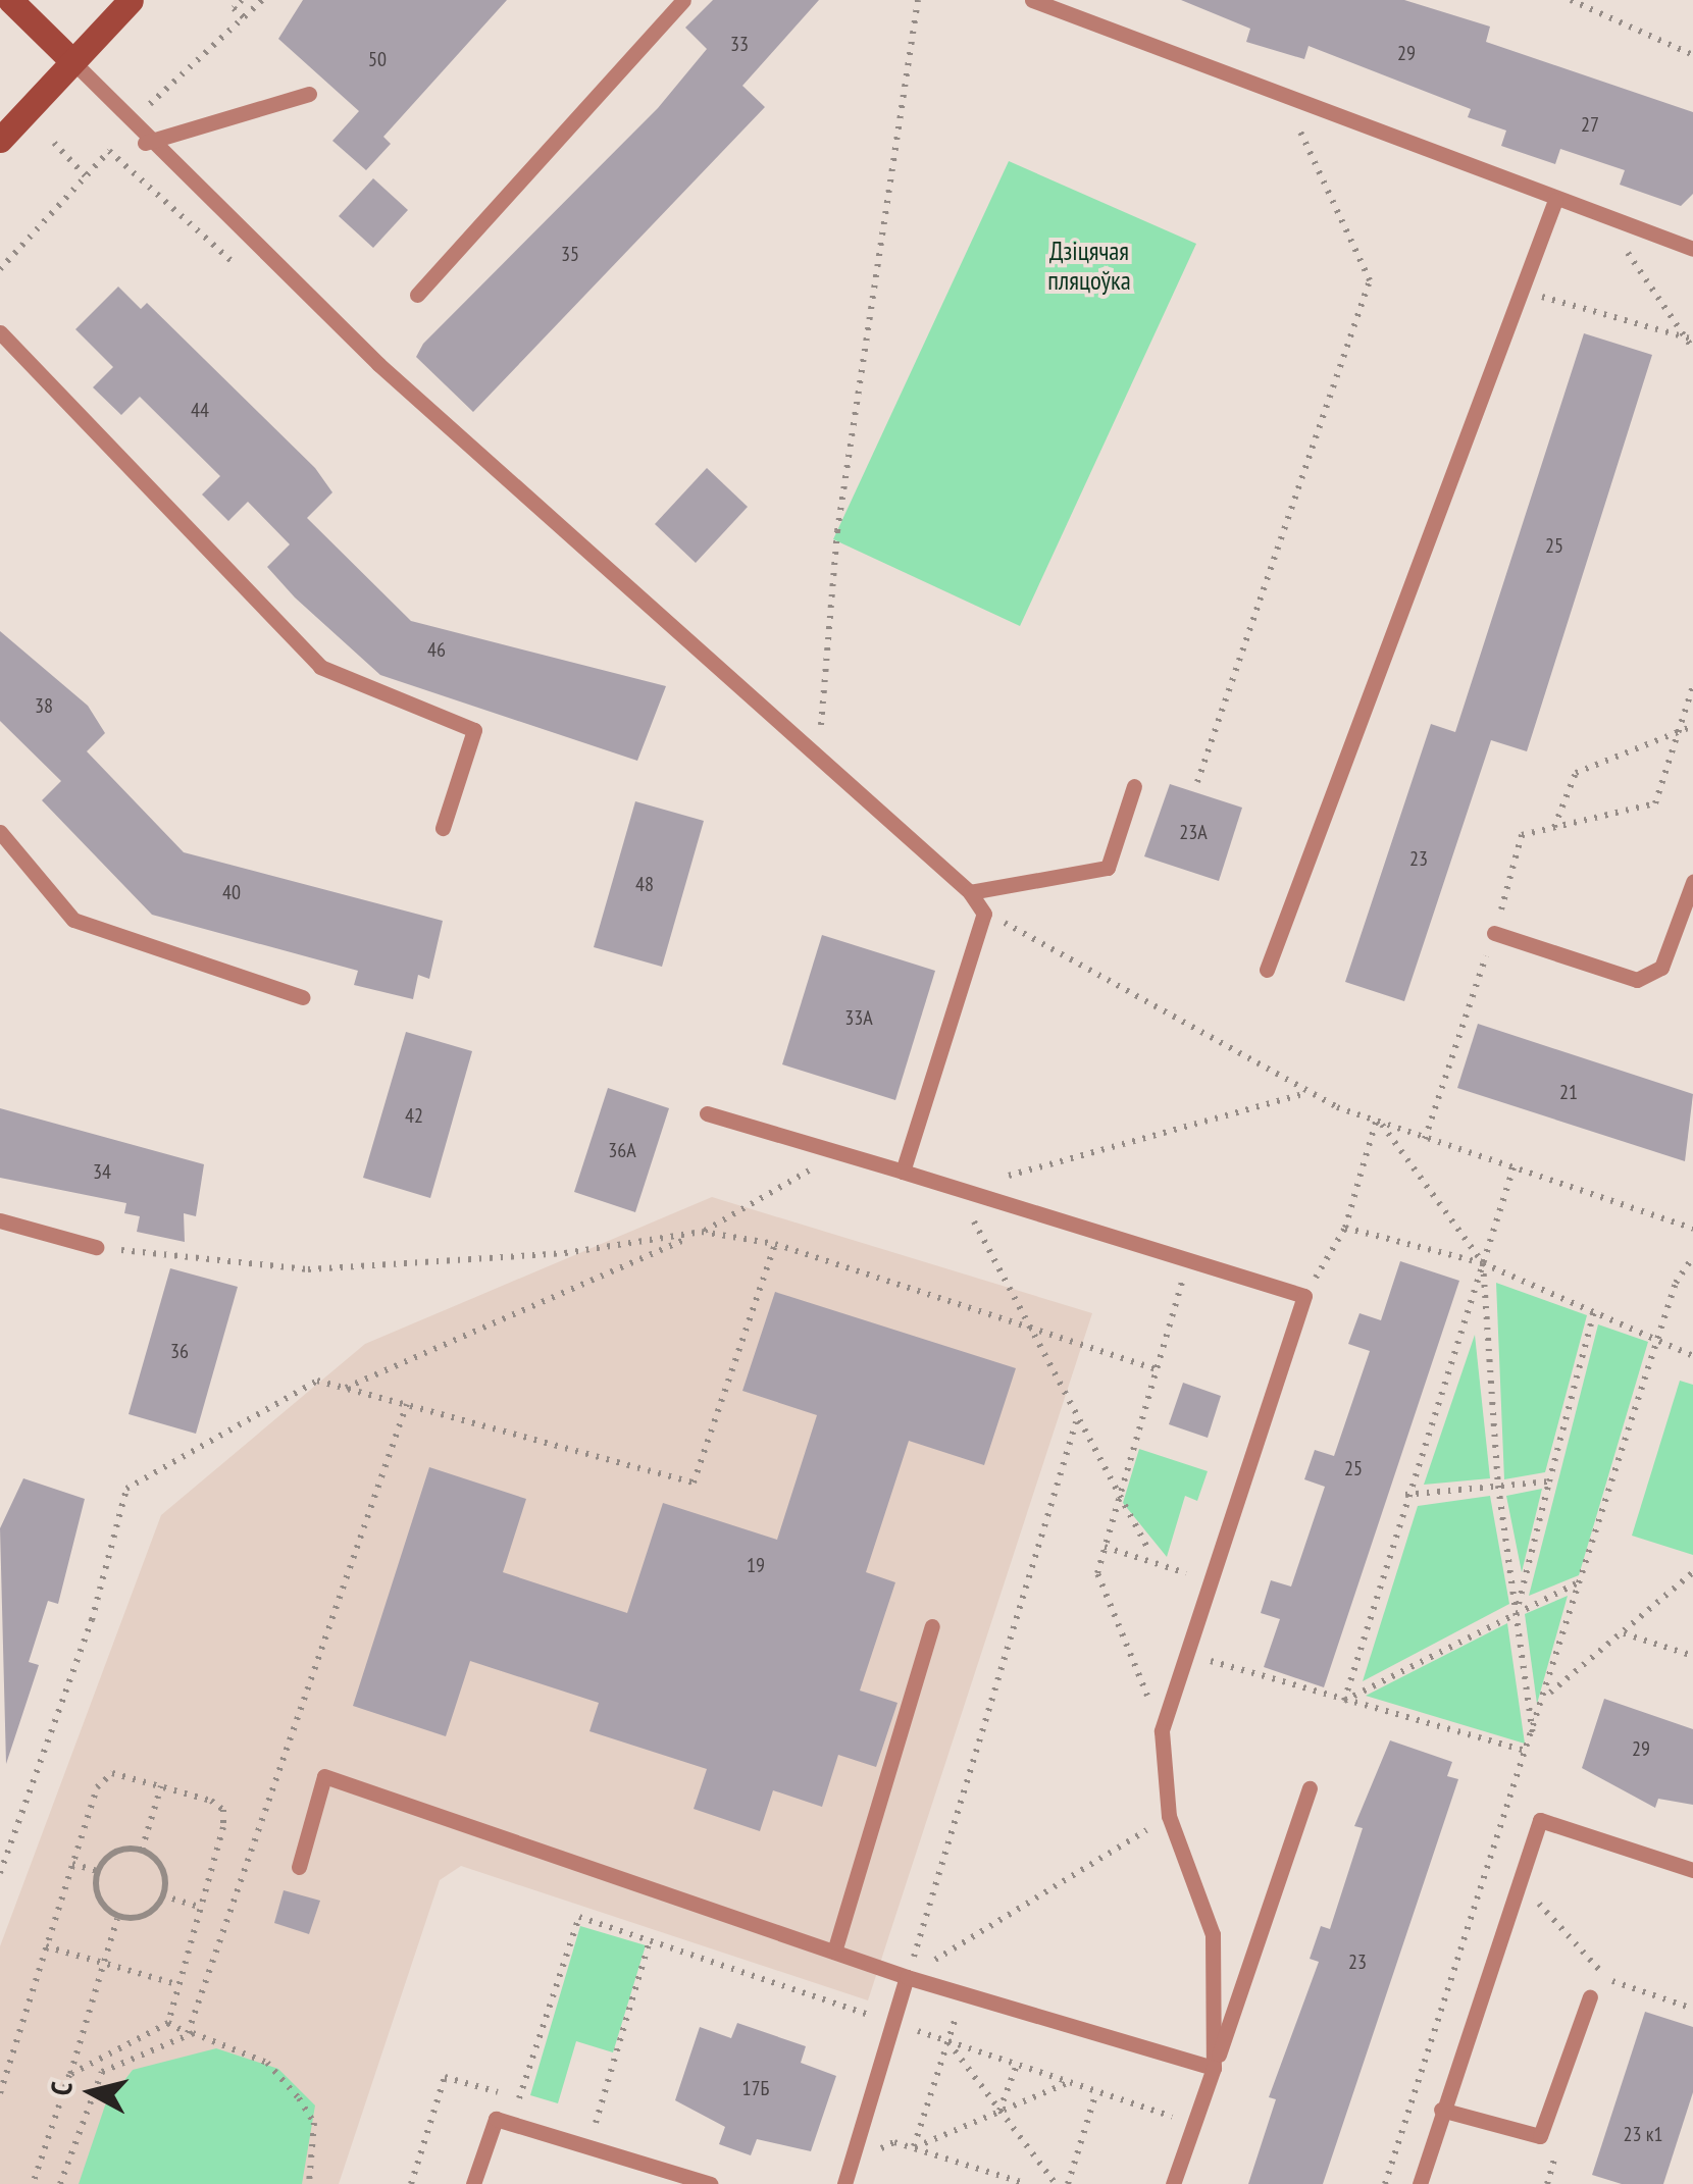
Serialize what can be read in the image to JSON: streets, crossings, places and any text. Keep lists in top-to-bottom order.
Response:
{
  "parks": ["Дзіцячая пляцоўка"],
  "house_numbers": [
    "33",
    "29",
    "50",
    "27",
    "35",
    "44",
    "25",
    "46",
    "38",
    "23А",
    "23",
    "48",
    "40",
    "33А",
    "21",
    "42",
    "36А",
    "34",
    "36",
    "25",
    "19",
    "29",
    "23",
    "17Б",
    "23 к1"
  ],
  "north": "left"
}
